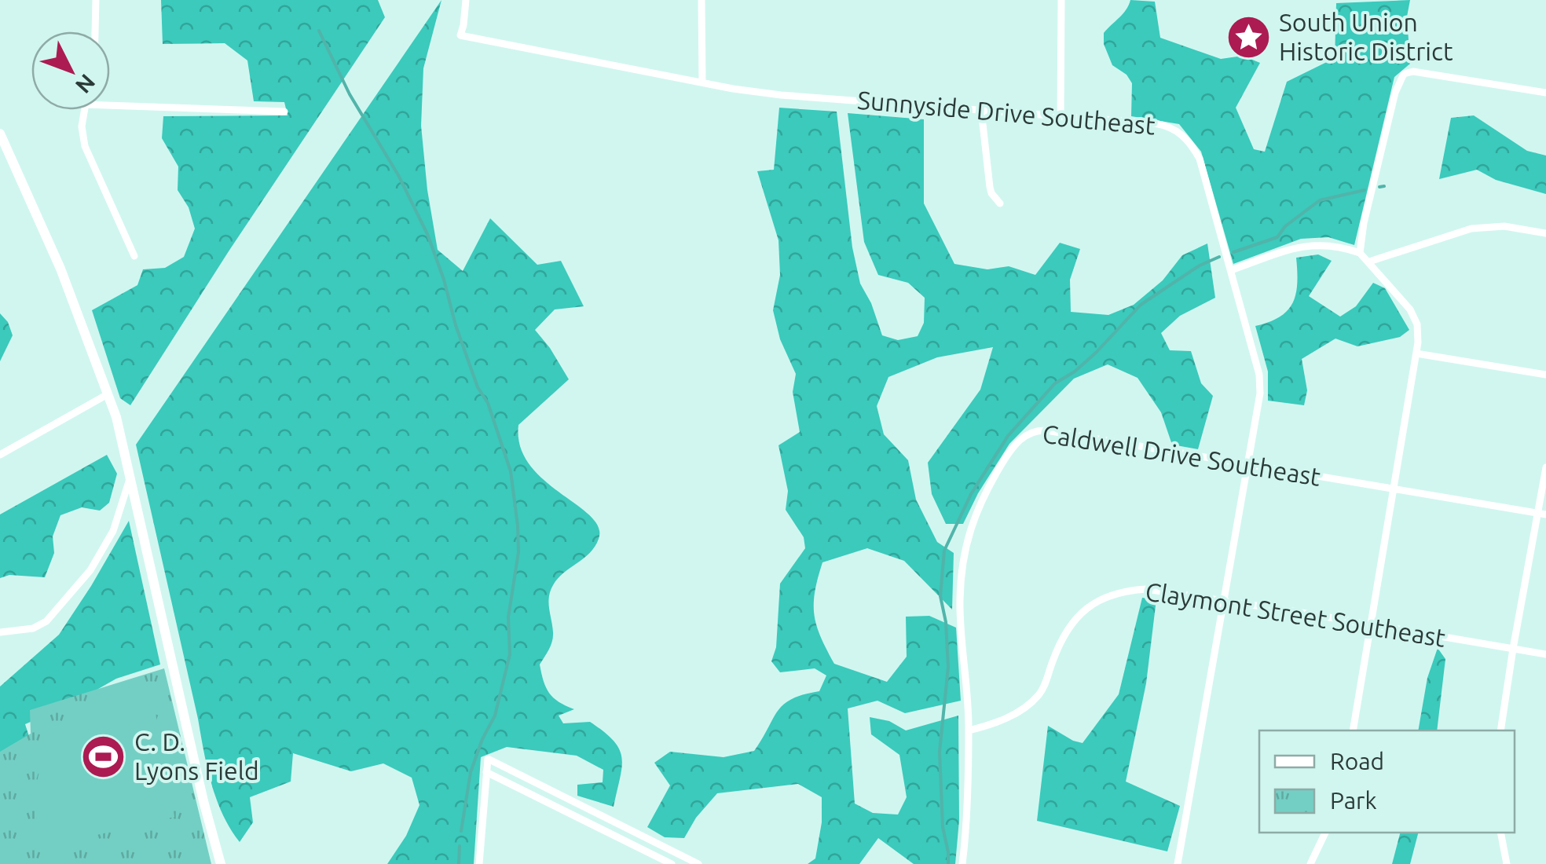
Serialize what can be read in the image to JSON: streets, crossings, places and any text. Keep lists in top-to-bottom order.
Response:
{
  "streets": {
    "street": ["Sunnyside Drive Southeast", "Caldwell Drive Southeast", "Claymont Street Southeast"]
  },
  "crossings": [
    ["Sunnyside Drive Southeast", "Caldwell Drive Southeast"],
    ["Sunnyside Drive Southeast", "Claymont Street Southeast"],
    ["Caldwell Drive Southeast", "Claymont Street Southeast"]
  ],
  "places": {
    "place": ["South Union Historic District"],
    "sports": ["C. D. Lyons Field"]
  },
  "legend": ["Road", "Park"],
  "north": "bottom right"
}
